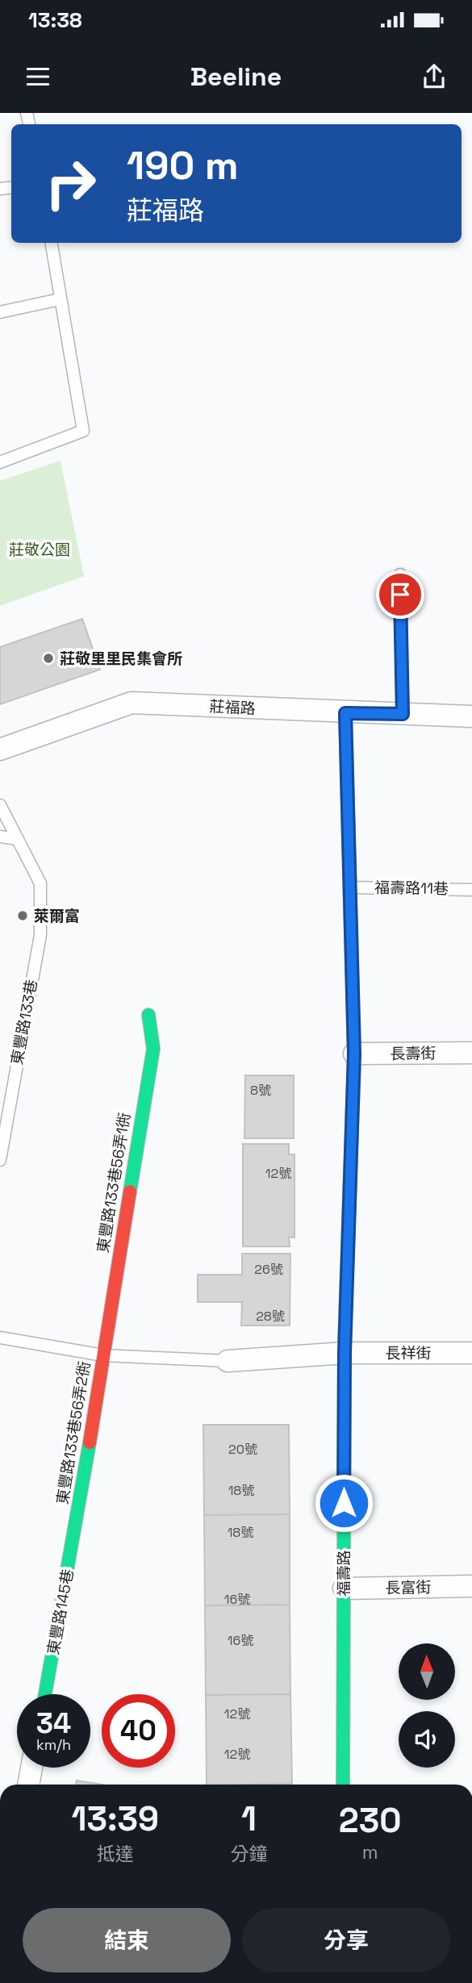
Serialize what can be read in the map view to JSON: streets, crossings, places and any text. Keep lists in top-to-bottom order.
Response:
{
  "streets": {
    "street": [
      "莊福路",
      "長壽街",
      "東豐路133巷56弄1衖",
      "長祥街",
      "東豐路133巷56弄2衖",
      "福壽路",
      "長富街",
      "東豐路145巷"
    ],
    "lane": ["福壽路11巷", "東豐路133巷"]
  },
  "crossings": [
    ["莊福路", "福壽路"],
    ["福壽路11巷", "福壽路"],
    ["長壽街", "福壽路"],
    ["東豐路133巷56弄1衖", "東豐路133巷56弄2衖"],
    ["長祥街", "福壽路"],
    ["東豐路133巷56弄2衖", "東豐路145巷"],
    ["福壽路", "長富街"]
  ],
  "parks": ["莊敬公園"],
  "places": ["莊敬里里民集會所", "萊爾富"],
  "house_numbers": [
    "8號",
    "12號",
    "26號",
    "28號",
    "20號",
    "18號",
    "18號",
    "16號",
    "16號",
    "12號",
    "12號"
  ],
  "north": "top",
  "page": {
    "status": "13:38",
    "header": "Beeline",
    "turn": ["190 m", "莊福路"],
    "speed": "34 km/h",
    "limit": "40",
    "eta": [
      "13:39",
      "抵達",
      "1",
      "分鐘",
      "230",
      "m"
    ],
    "buttons": ["結束", "分享"]
  }
}
